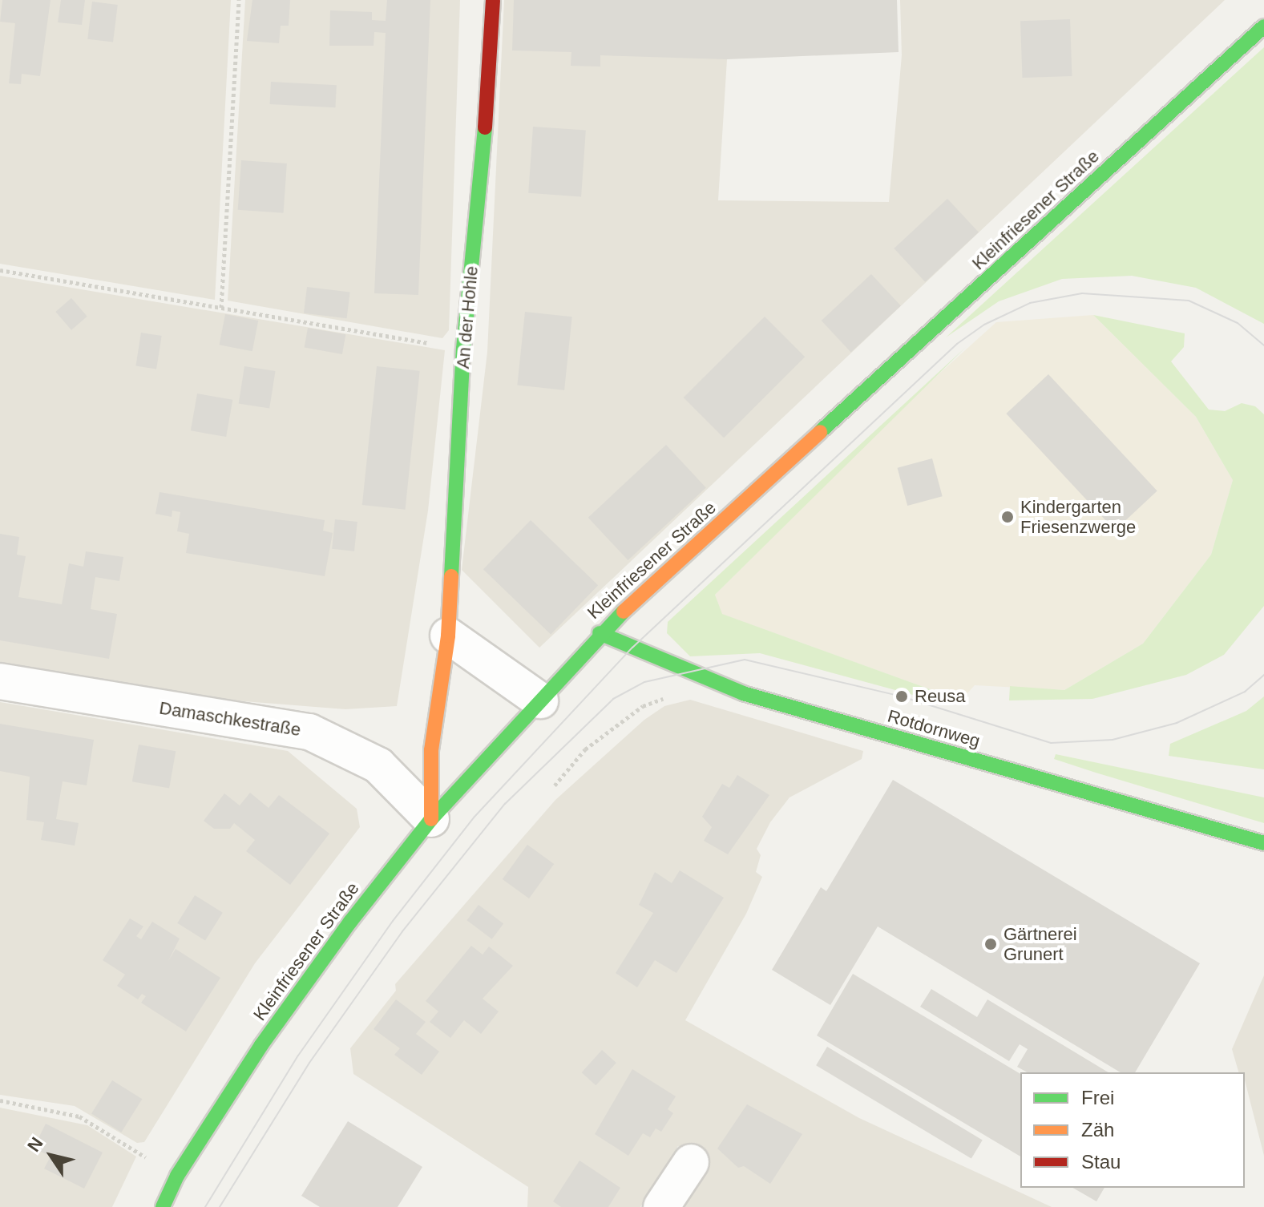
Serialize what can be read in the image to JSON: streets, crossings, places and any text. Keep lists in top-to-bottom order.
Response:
{
  "streets": {
    "street": [
      "Kleinfriesener Straße",
      "An der Hohle",
      "Damaschkestraße",
      "Rotdornweg"
    ]
  },
  "crossings": [
    ["Kleinfriesener Straße", "An der Hohle"],
    ["Kleinfriesener Straße", "Damaschkestraße"],
    ["Kleinfriesener Straße", "Rotdornweg"],
    ["An der Hohle", "Damaschkestraße"]
  ],
  "places": ["Kindergarten Friesenzwerge", "Reusa", "Gärtnerei Grunert"],
  "legend": ["Frei", "Zäh", "Stau"],
  "north": "top left"
}
